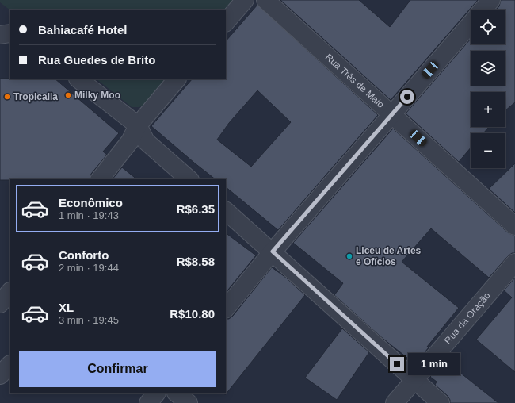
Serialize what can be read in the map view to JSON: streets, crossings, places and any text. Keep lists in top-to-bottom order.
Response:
{
  "streets": {
    "street": ["Rua Três de Maio", "Rua da Oração"]
  },
  "places": ["Milky Moo", "Tropicalia", "Liceu de Artes e Ofícios"],
  "page": {
    "map_buttons": ["+", "−"],
    "banner": ["Bahiacafé Hotel", "Rua Guedes de Brito"],
    "list": [
      {
        "name": "Econômico",
        "note": "1 min · 19:43",
        "value": "R$6.35"
      },
      {
        "name": "Conforto",
        "note": "2 min · 19:44",
        "value": "R$8.58"
      },
      {
        "name": "XL",
        "note": "3 min · 19:45",
        "value": "R$10.80"
      }
    ],
    "buttons": "Confirmar",
    "bubble": "1 min"
  }
}
